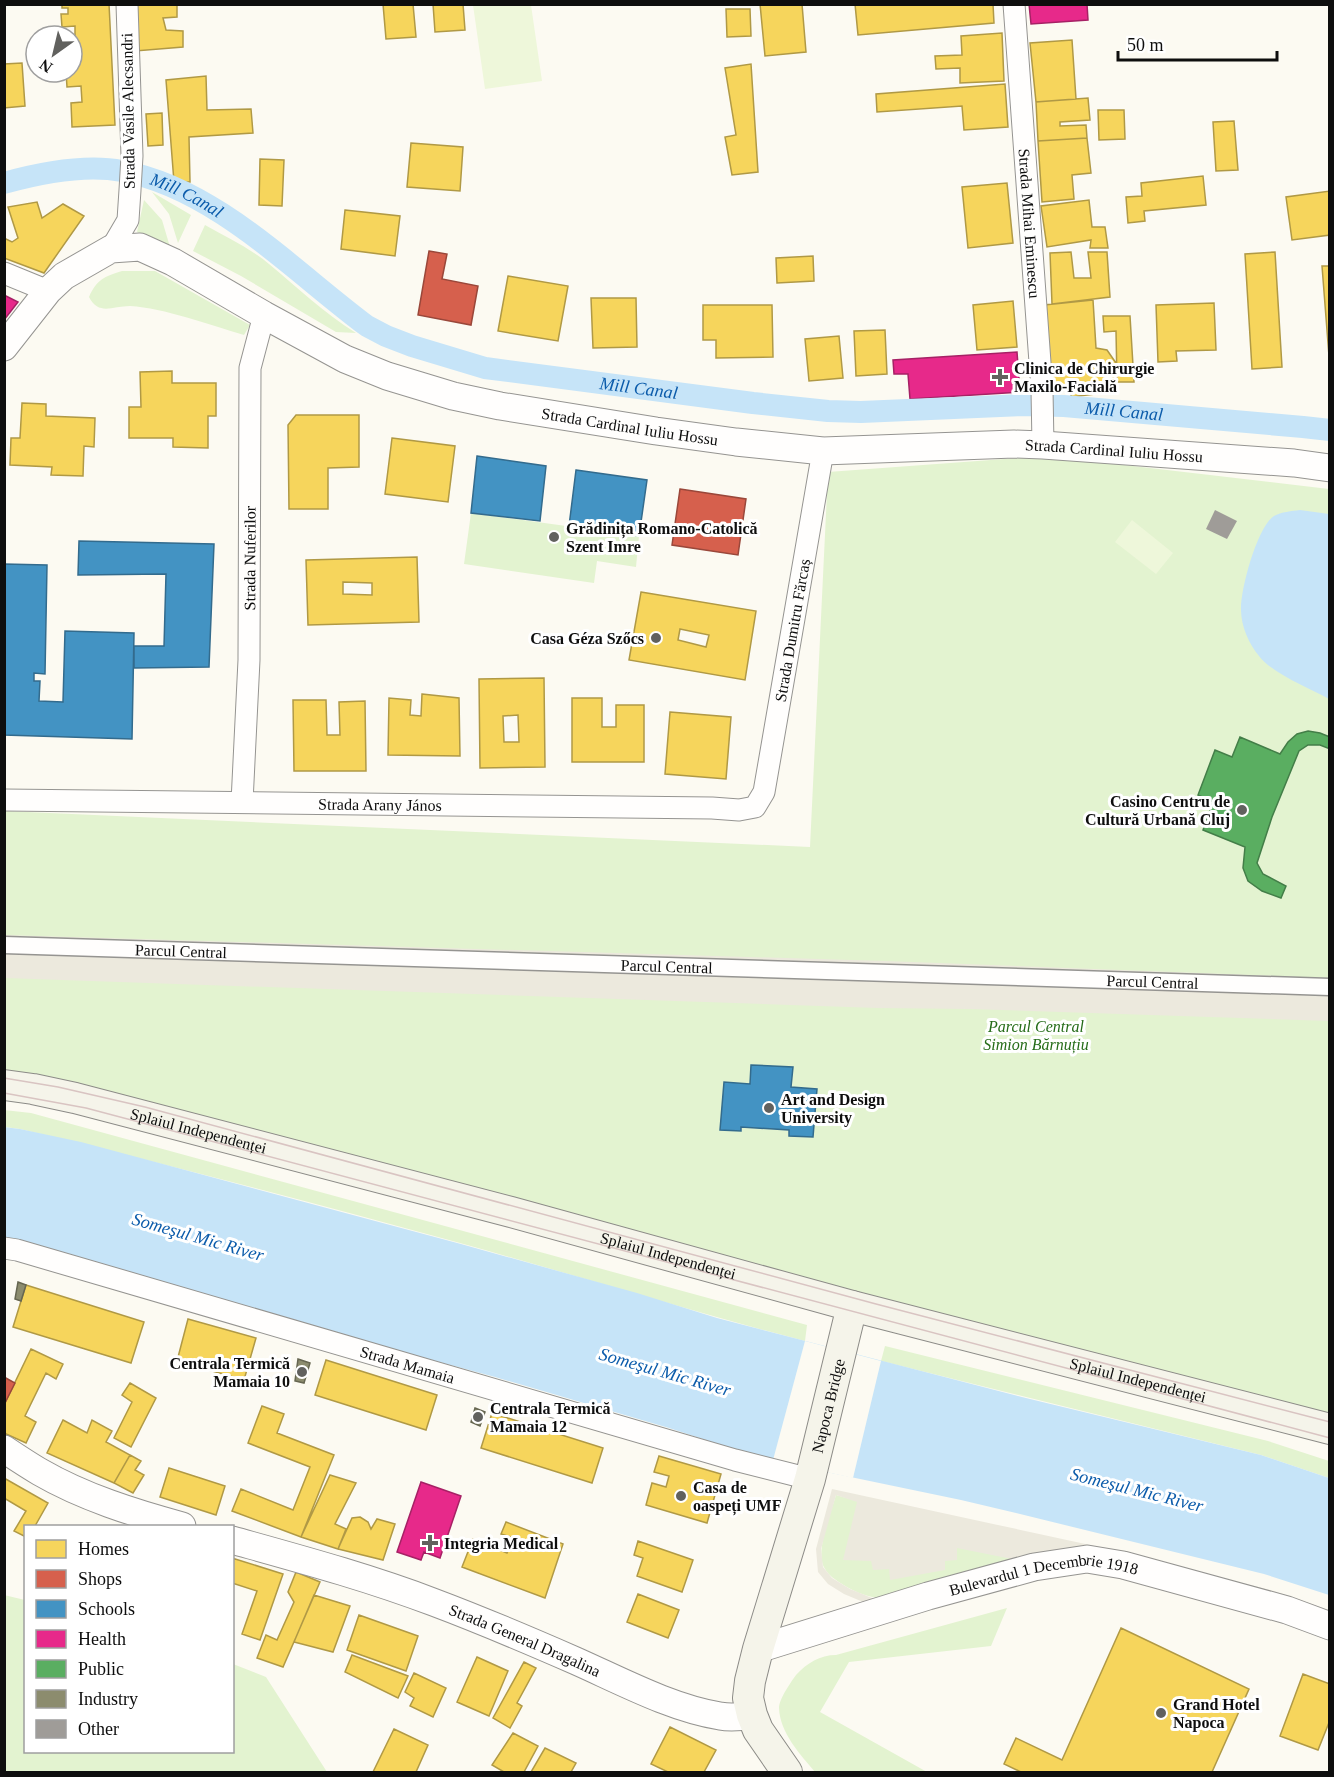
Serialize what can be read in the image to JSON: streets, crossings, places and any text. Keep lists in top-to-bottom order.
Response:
{
  "streets": {
    "main road": ["Splaiul Independenței", "Napoca Bridge"],
    "street": [
      "Strada Vasile Alecsandri",
      "Strada Mihai Eminescu",
      "Strada Cardinal Iuliu Hossu",
      "Strada Nuferilor",
      "Strada Dumitru Fărcaș",
      "Strada Arany János",
      "Parcul Central",
      "Strada Mamaia",
      "Bulevardul 1 Decembrie 1918",
      "Strada General Dragalina"
    ]
  },
  "crossings": [
    ["Strada Vasile Alecsandri", "Strada Cardinal Iuliu Hossu"],
    ["Strada Mihai Eminescu", "Strada Cardinal Iuliu Hossu"],
    ["Strada Cardinal Iuliu Hossu", "Strada Nuferilor"],
    ["Strada Cardinal Iuliu Hossu", "Strada Dumitru Fărcaș"],
    ["Strada Nuferilor", "Strada Arany János"],
    ["Strada Dumitru Fărcaș", "Strada Arany János"],
    ["Splaiul Independenței", "Napoca Bridge"],
    ["Strada Mamaia", "Napoca Bridge"],
    ["Napoca Bridge", "Bulevardul 1 Decembrie 1918"],
    ["Napoca Bridge", "Strada General Dragalina"]
  ],
  "water": ["Mill Canal", "Someşul Mic River"],
  "parks": ["Parcul Central Simion Bărnuțiu"],
  "places": {
    "health": ["Clinica de Chirurgie Maxilo-Facială", "Integria Medical"],
    "other": [
      "Grădinița Romano-Catolică Szent Imre",
      "Casa Géza Szőcs",
      "Casino Centru de Cultură Urbană Cluj",
      "Art and Design University",
      "Centrala Termică Mamaia 10",
      "Centrala Termică Mamaia 12",
      "Casa de oaspeți UMF",
      "Grand Hotel Napoca"
    ]
  },
  "legend": [
    "Homes",
    "Shops",
    "Schools",
    "Health",
    "Public",
    "Industry",
    "Other"
  ],
  "scale_bar": "50 m",
  "north": "bottom left"
}
